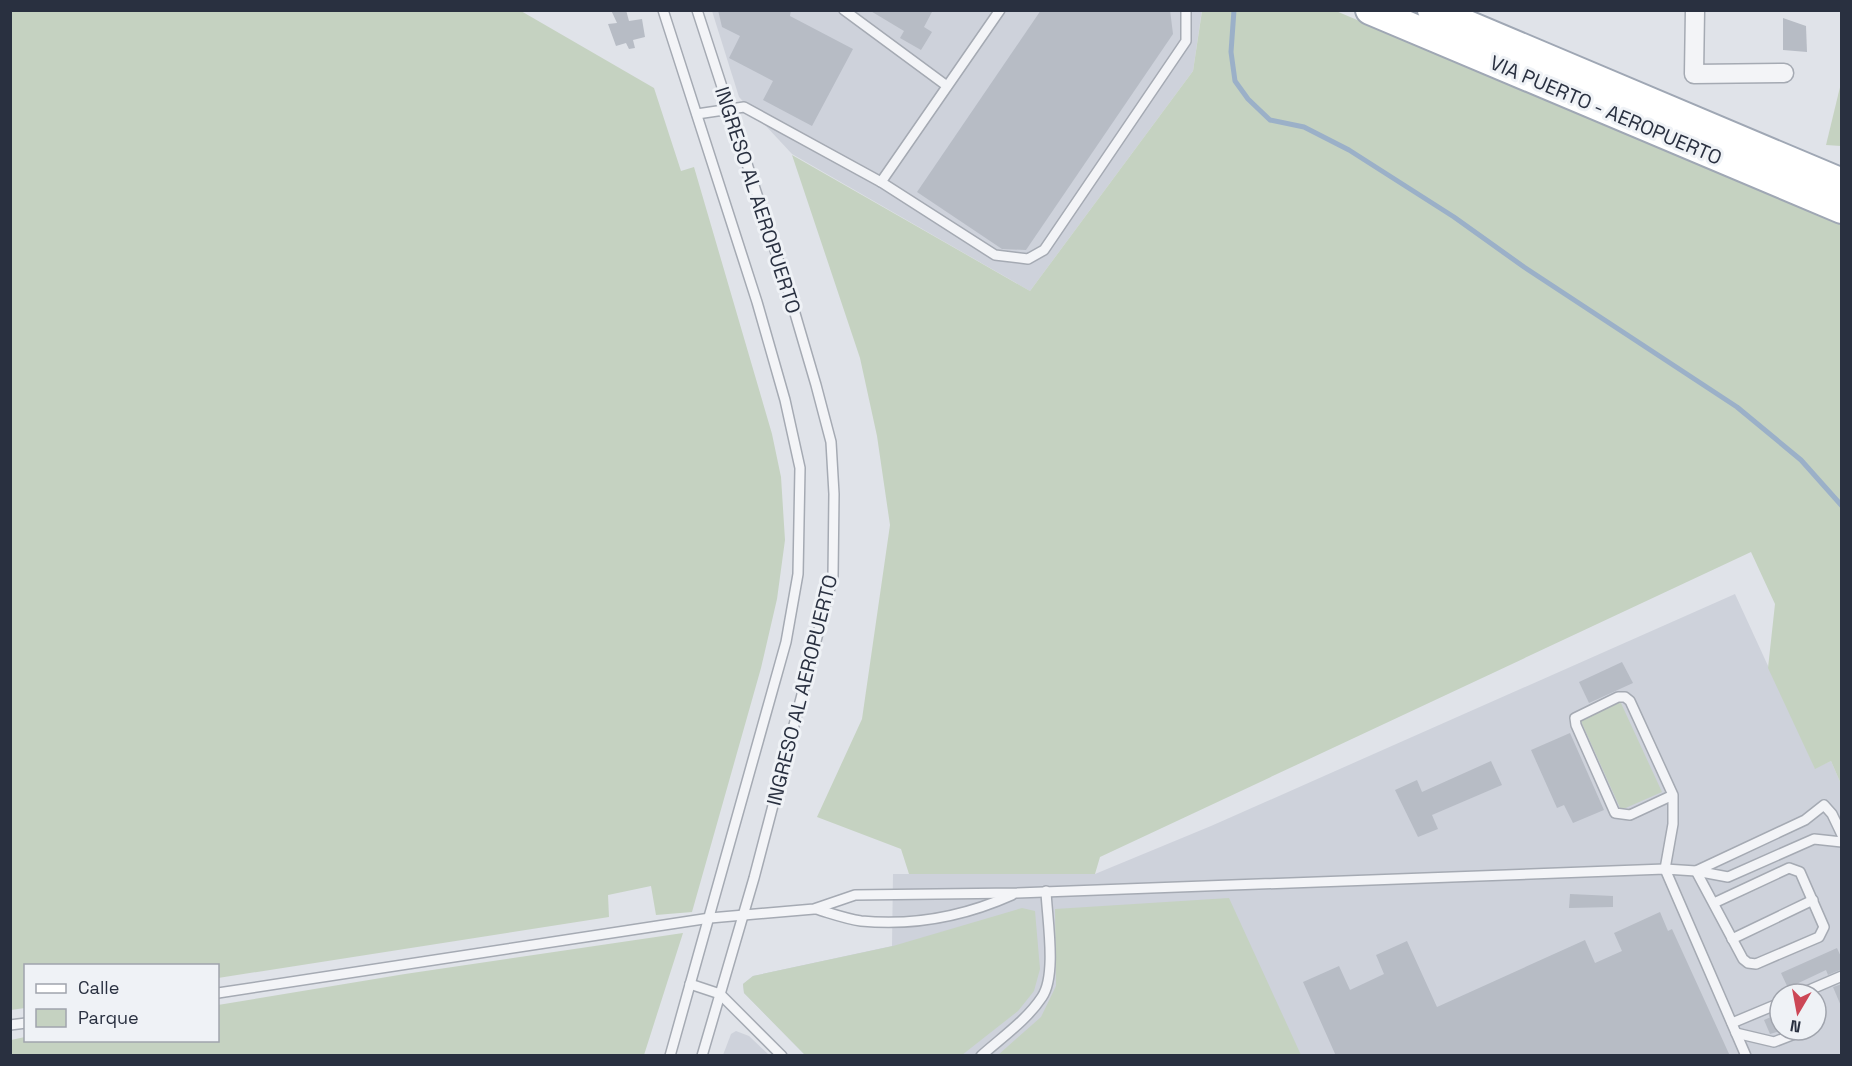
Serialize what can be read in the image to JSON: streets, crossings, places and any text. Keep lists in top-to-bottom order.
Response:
{
  "streets": {
    "main road": ["VIA PUERTO - AEROPUERTO"],
    "lane": ["INGRESO AL AEROPUERTO"]
  },
  "legend": ["Calle", "Parque"],
  "north": "bottom"
}
